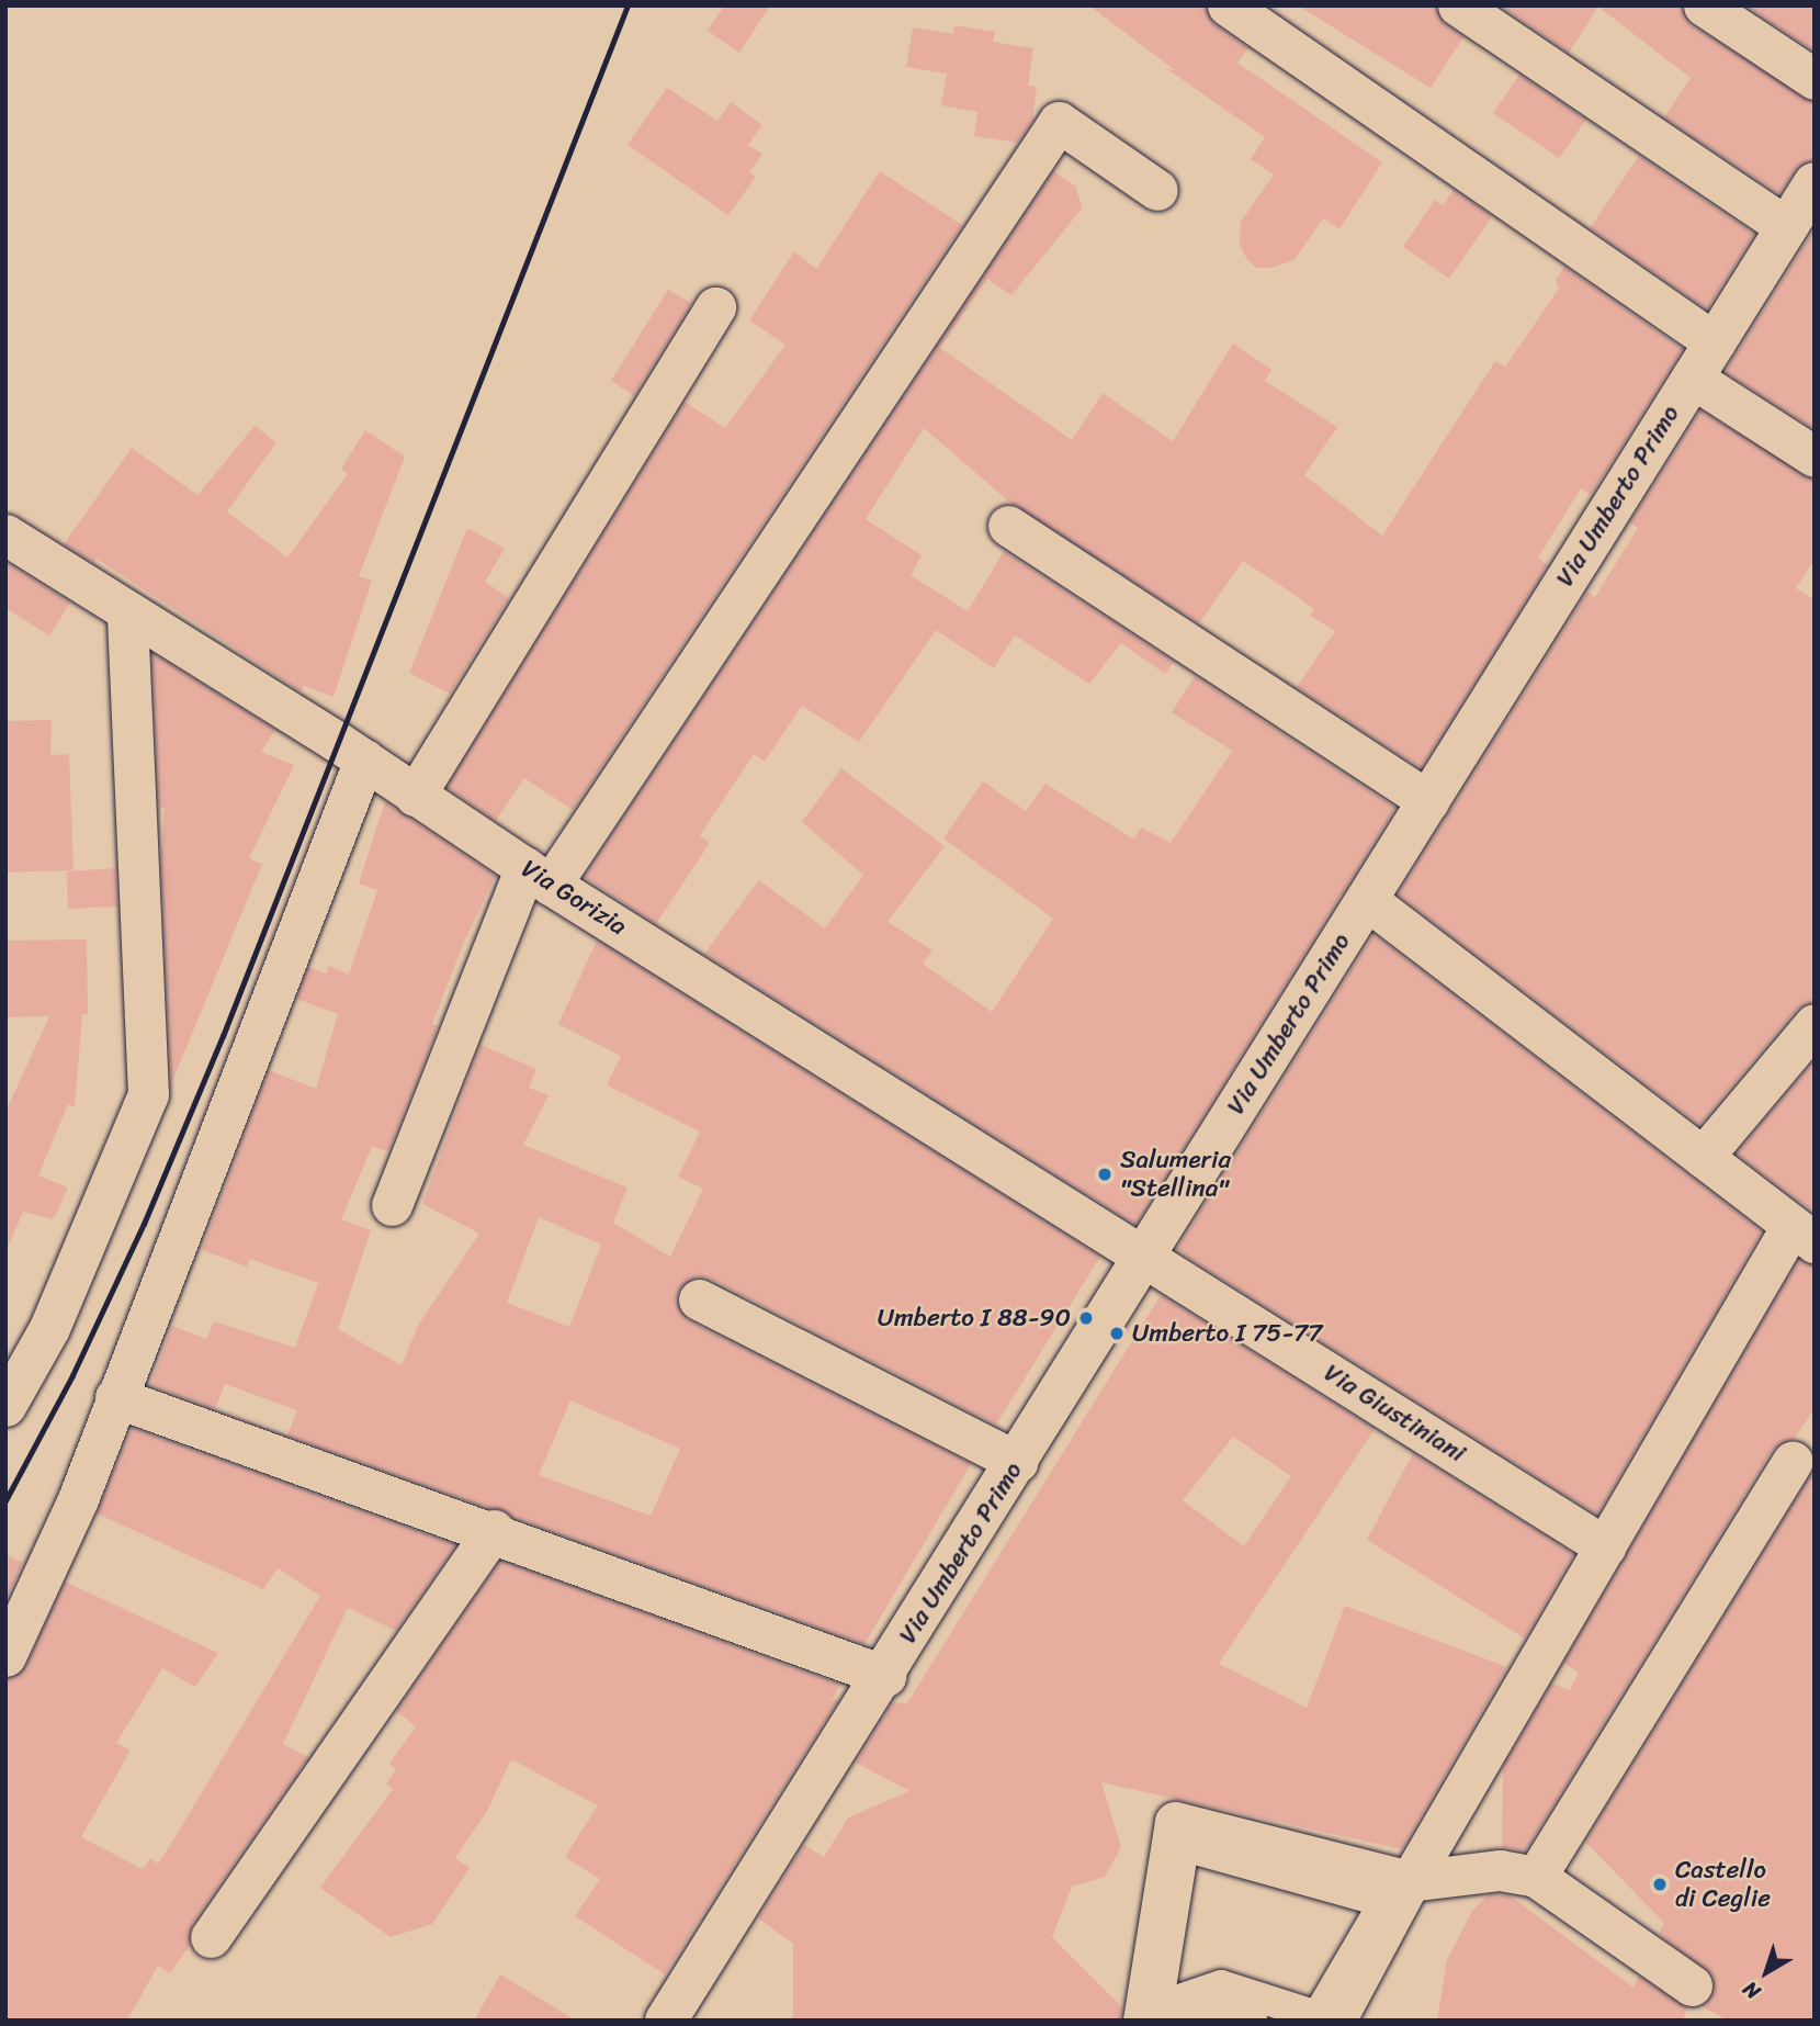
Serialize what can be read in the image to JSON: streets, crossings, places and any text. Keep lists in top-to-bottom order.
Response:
{
  "streets": {
    "street": ["Via Umberto Primo", "Via Gorizia", "Via Giustiniani"]
  },
  "crossings": [
    ["Via Umberto Primo", "Via Gorizia"],
    ["Via Umberto Primo", "Via Giustiniani"],
    ["Via Gorizia", "Via Giustiniani"]
  ],
  "places": [
    "Salumeria \"Stellina\"",
    "Umberto I 88-90",
    "Umberto I 75-77",
    "Castello di Ceglie"
  ],
  "north": "bottom left"
}
